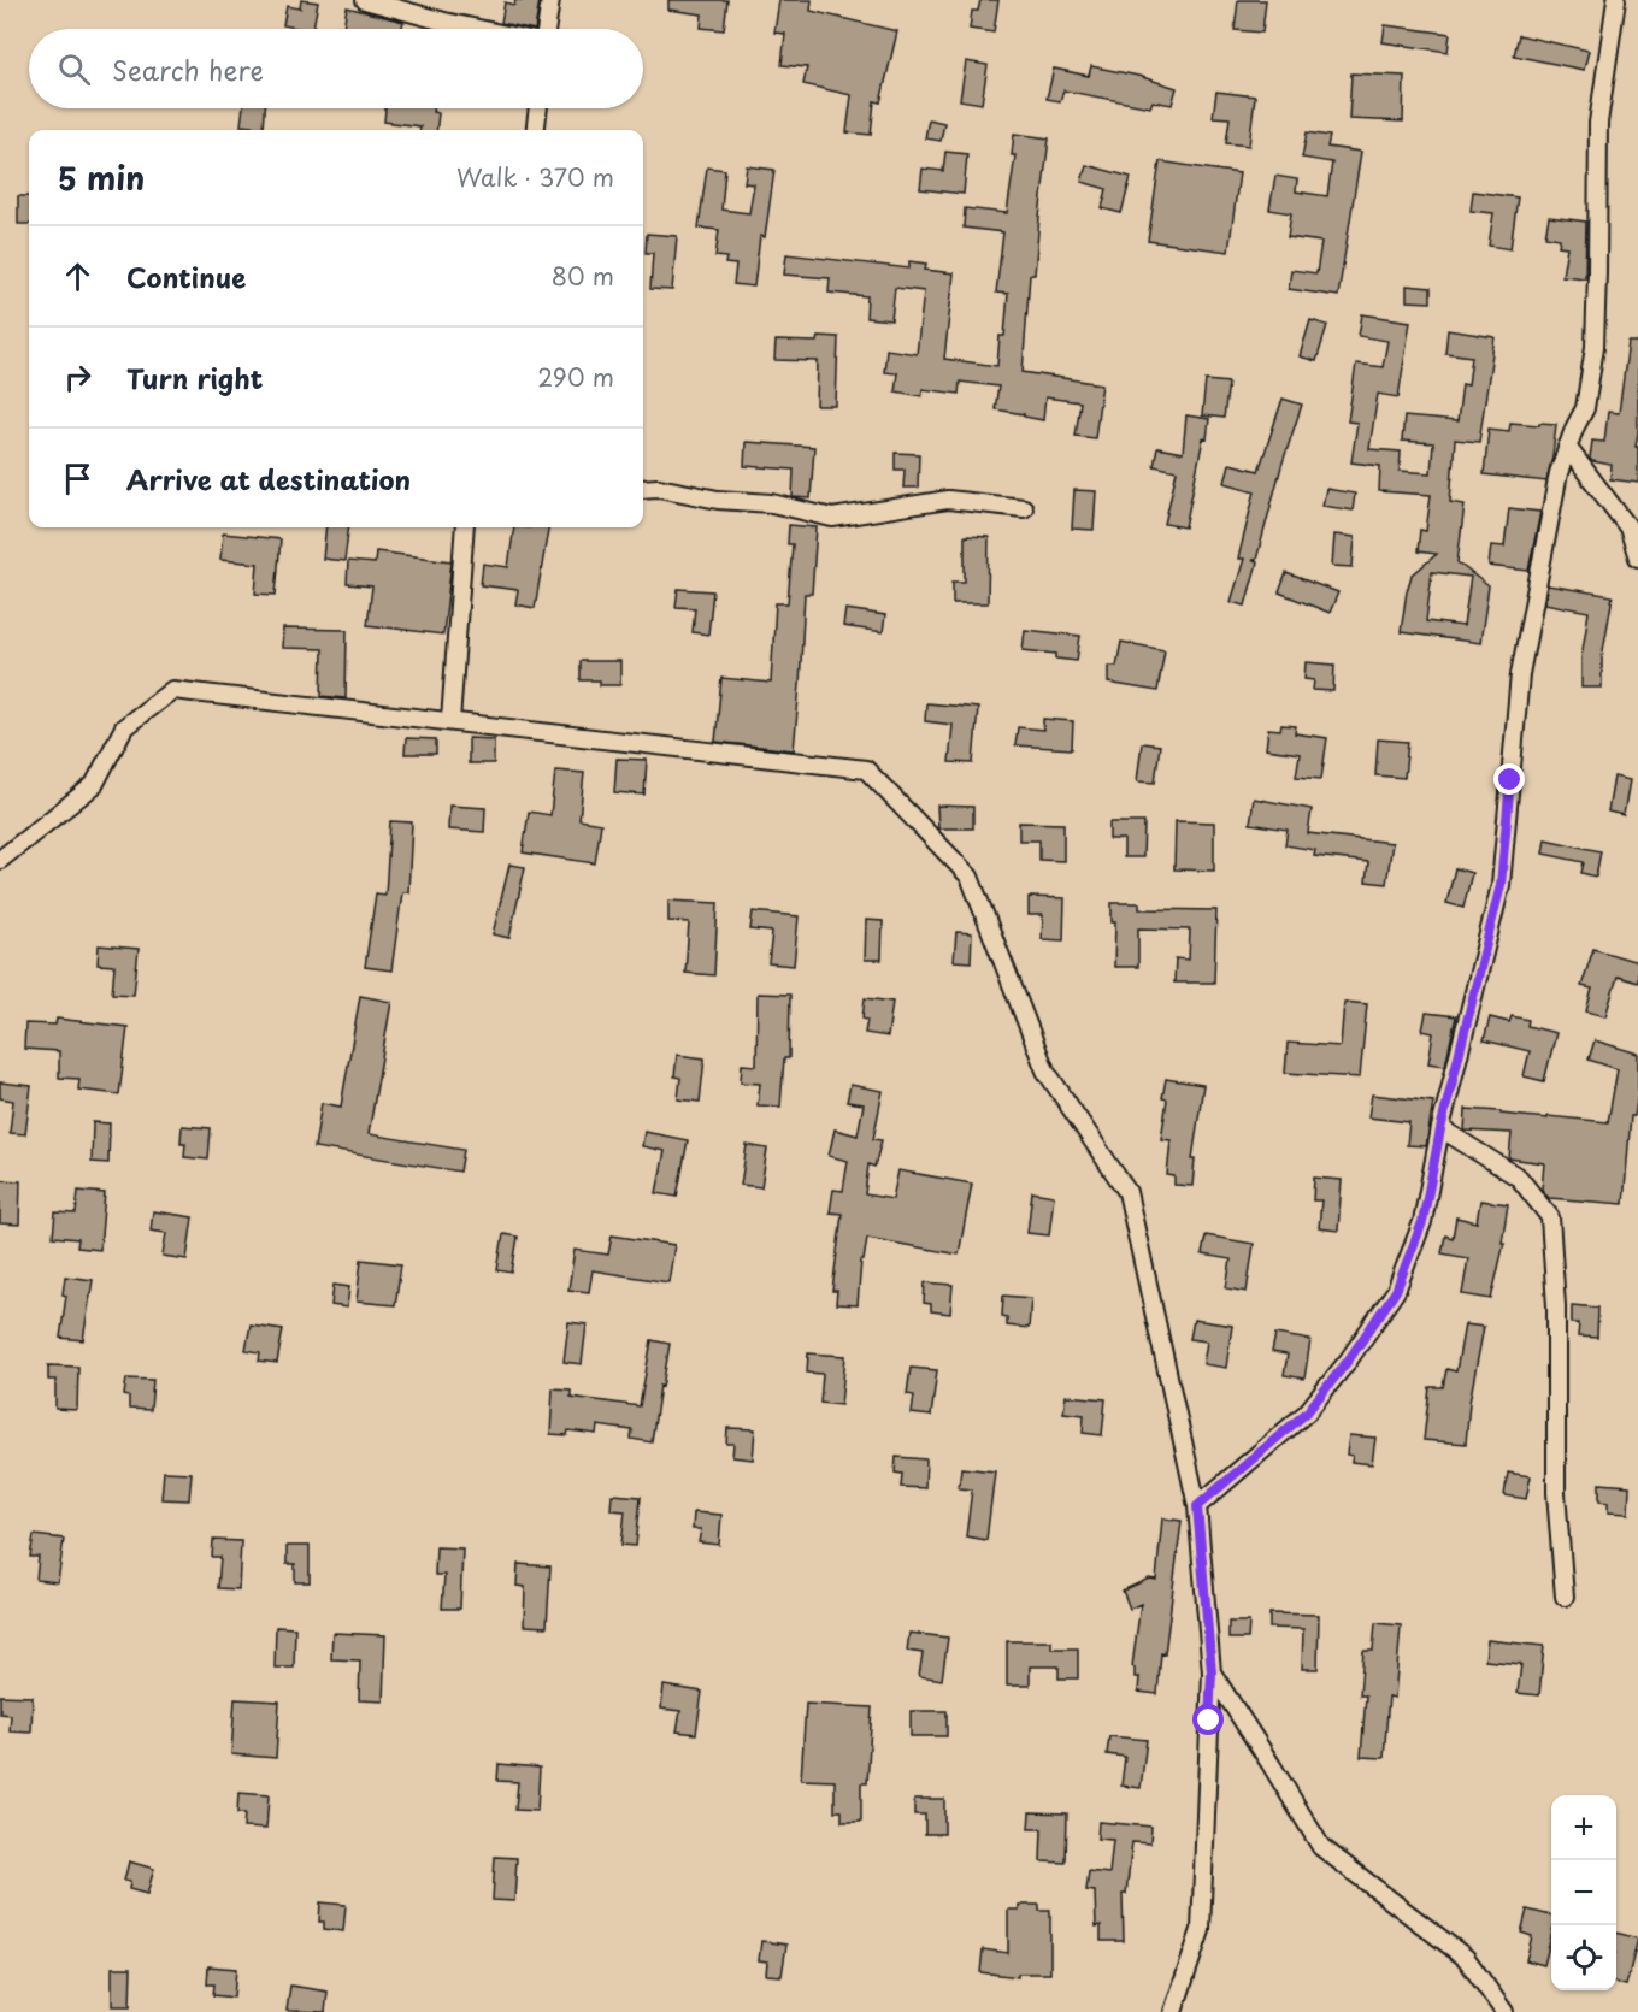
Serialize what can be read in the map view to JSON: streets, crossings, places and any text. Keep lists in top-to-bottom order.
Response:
{
  "page": {
    "search": "Search here",
    "heading": ["5 min", "Walk · 370 m"],
    "list": [
      ["Continue", "80 m"],
      ["Turn right", "290 m"],
      "Arrive at destination"
    ],
    "map_buttons": ["+", "−"]
  }
}
